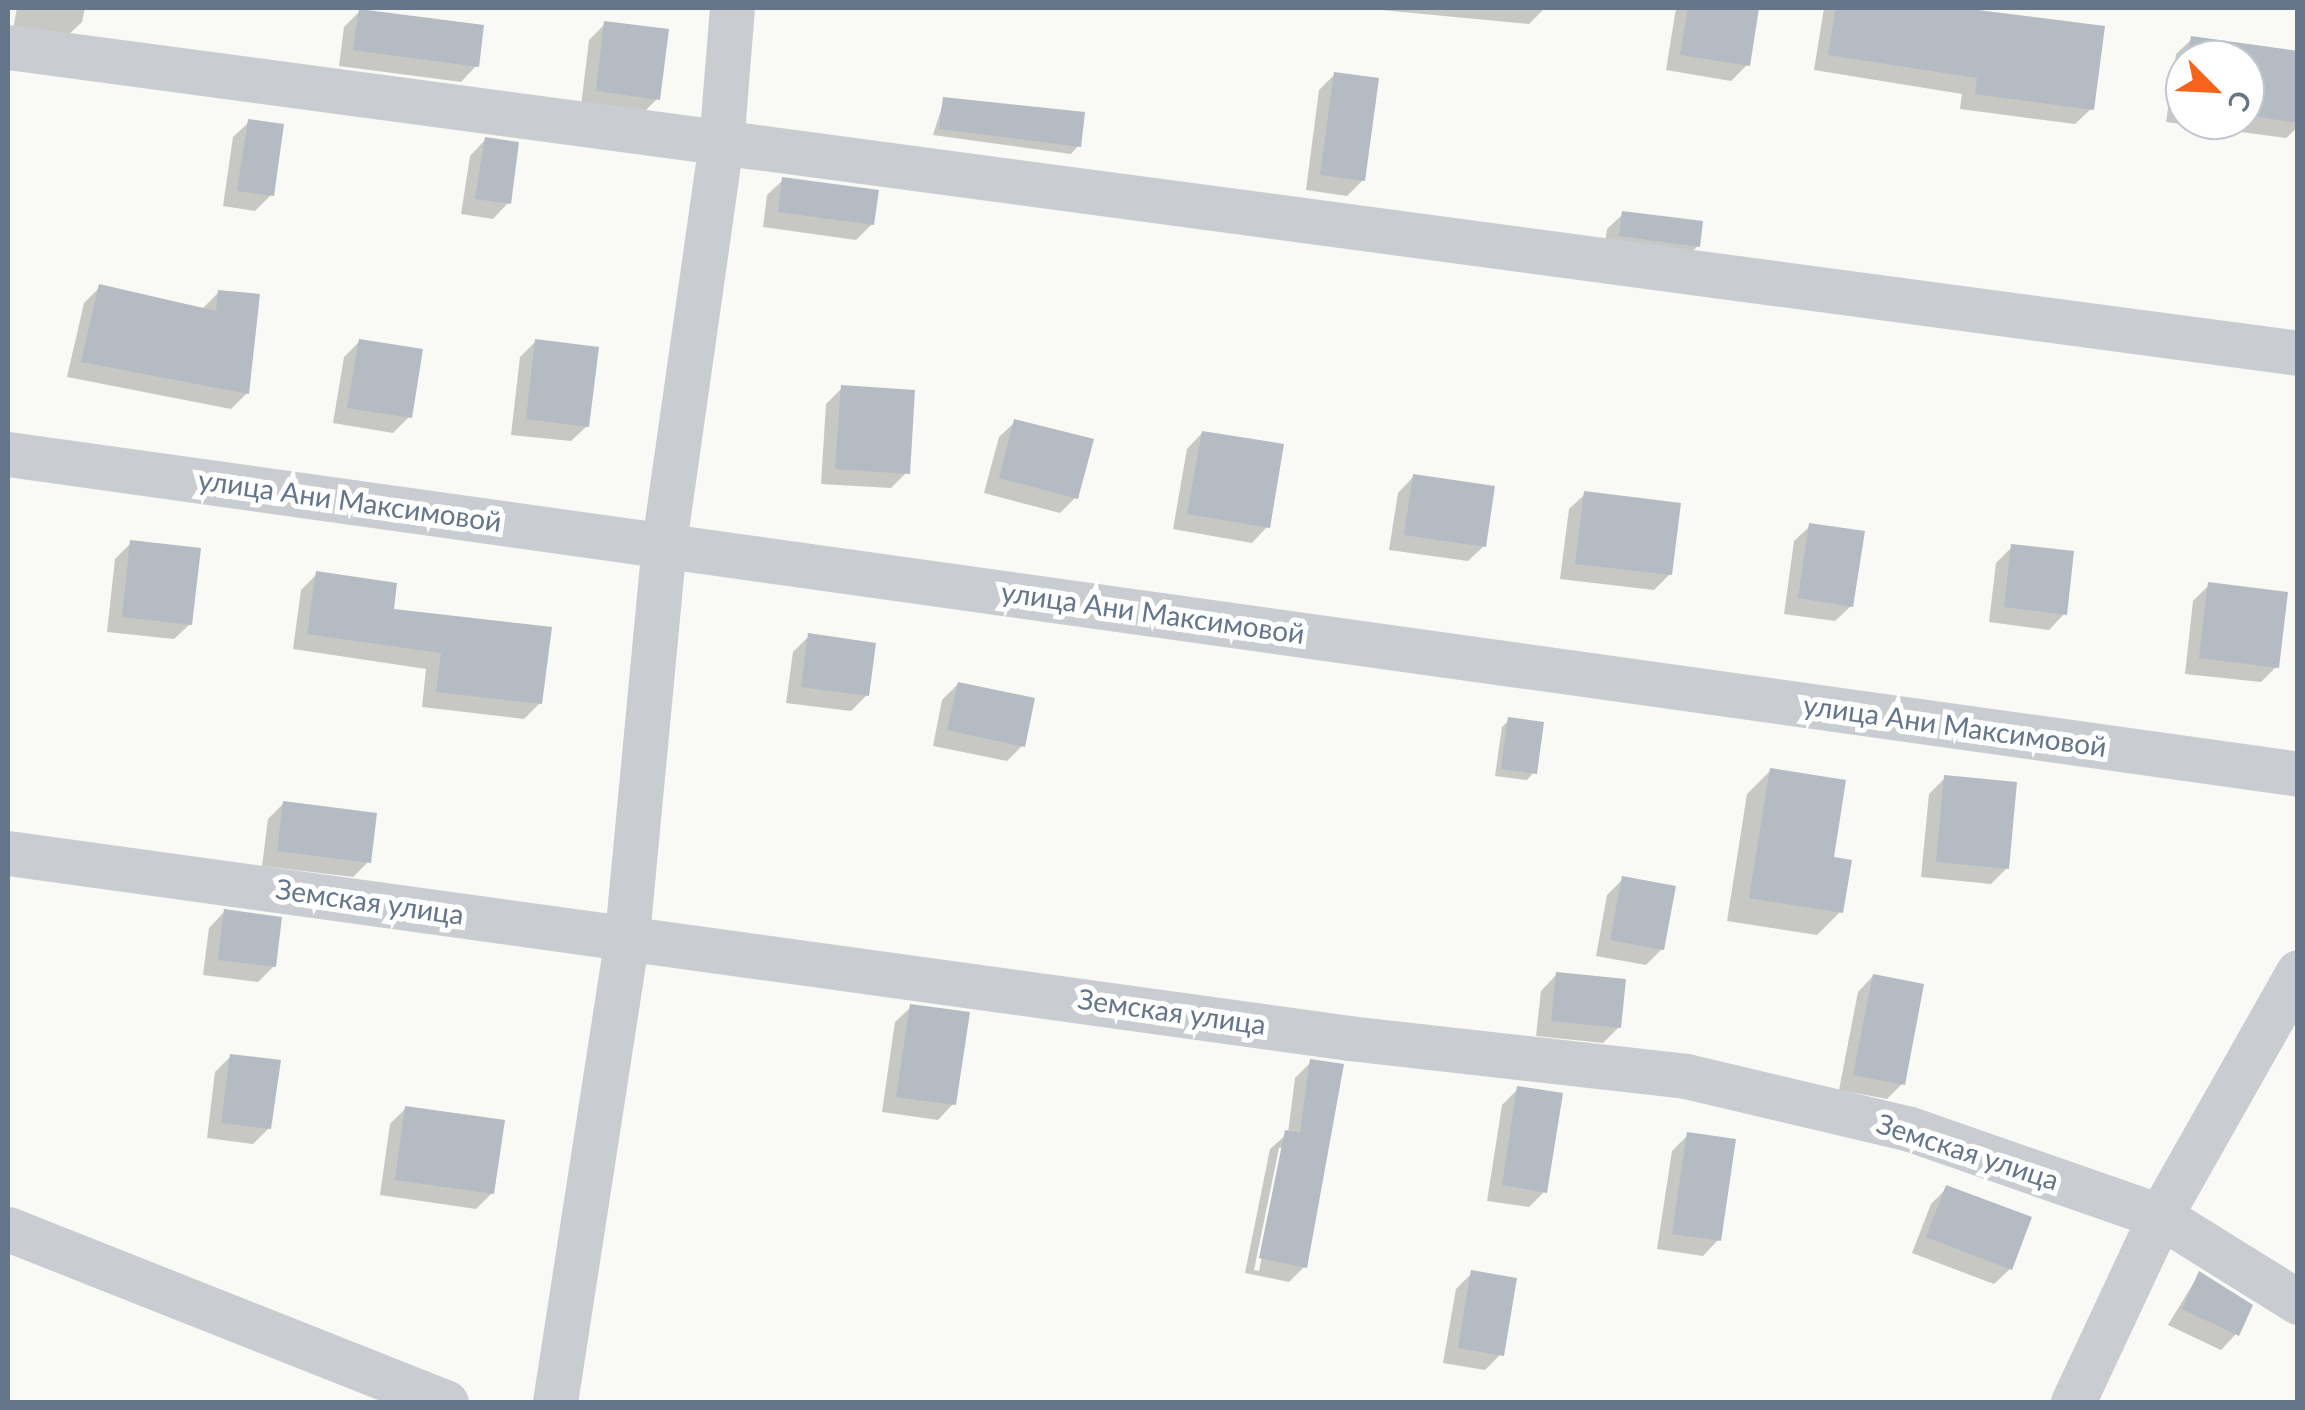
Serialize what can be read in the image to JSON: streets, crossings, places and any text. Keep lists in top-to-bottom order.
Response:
{
  "streets": {
    "street": ["улица Ани Максимовой", "Земская улица"]
  },
  "north": "bottom right"
}
